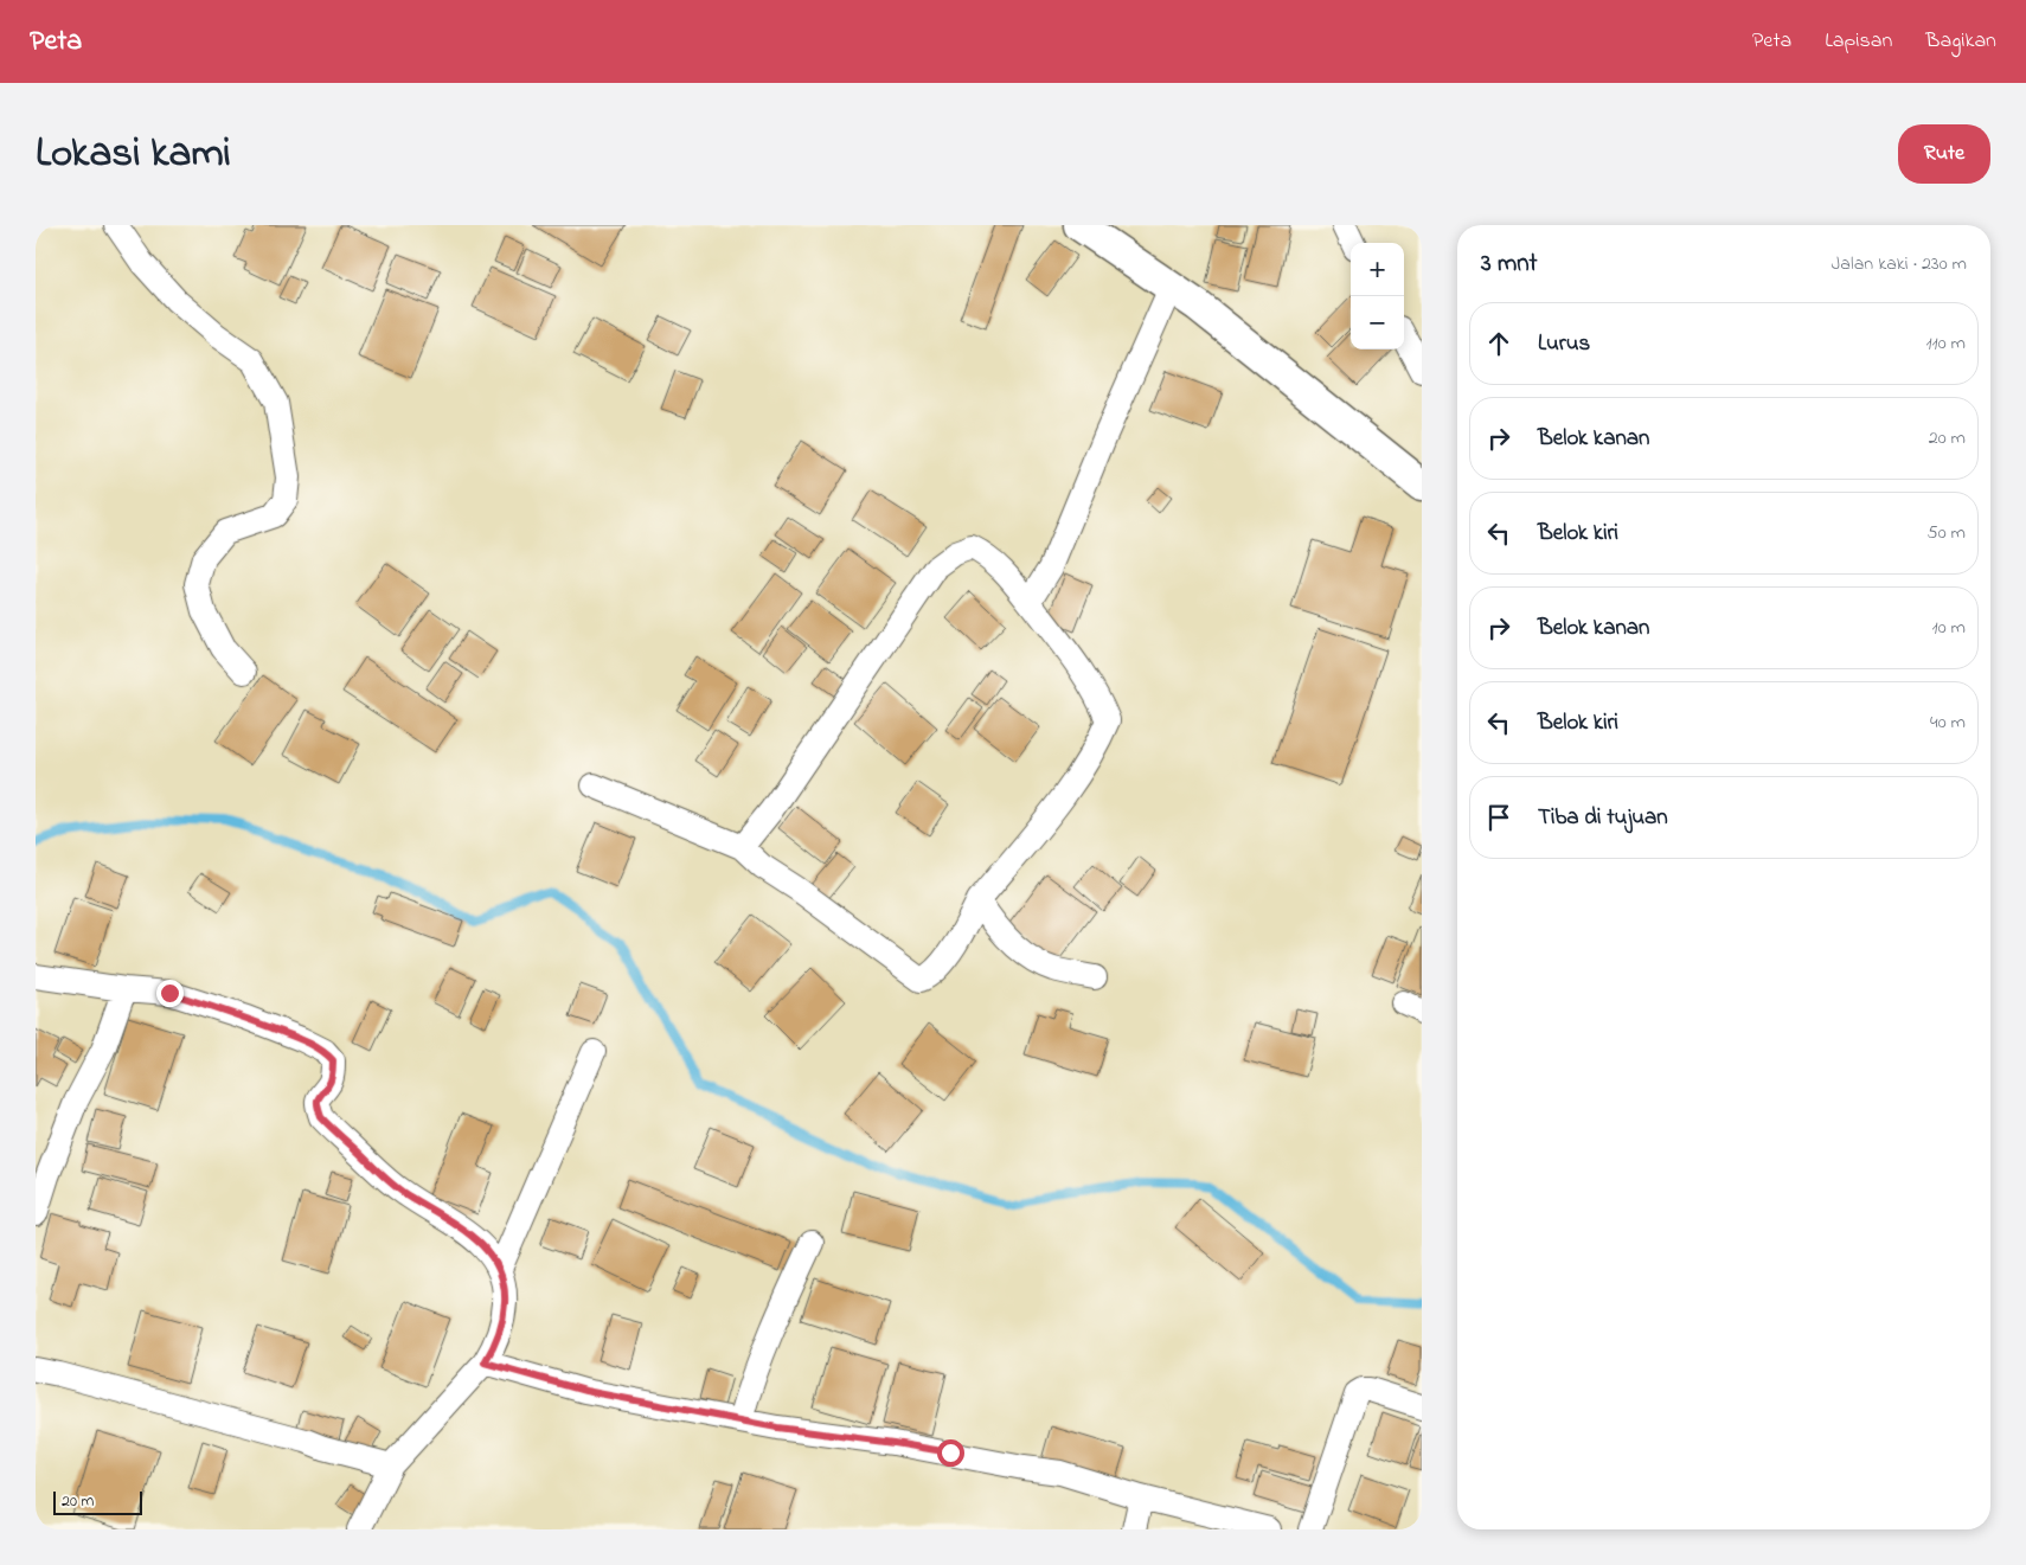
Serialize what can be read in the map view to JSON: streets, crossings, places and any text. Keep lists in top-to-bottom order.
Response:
{
  "scale_bar": "20 m",
  "page": {
    "header": "Peta",
    "nav": ["Peta", "Lapisan", "Bagikan"],
    "title": "Lokasi kami",
    "buttons": "Rute",
    "heading": ["3 mnt", "Jalan kaki · 230 m"],
    "map_buttons": ["+", "−"],
    "list": [
      ["Lurus", "110 m"],
      ["Belok kanan", "20 m"],
      ["Belok kiri", "50 m"],
      ["Belok kanan", "10 m"],
      ["Belok kiri", "40 m"],
      "Tiba di tujuan"
    ],
    "scale": "20 m"
  }
}
